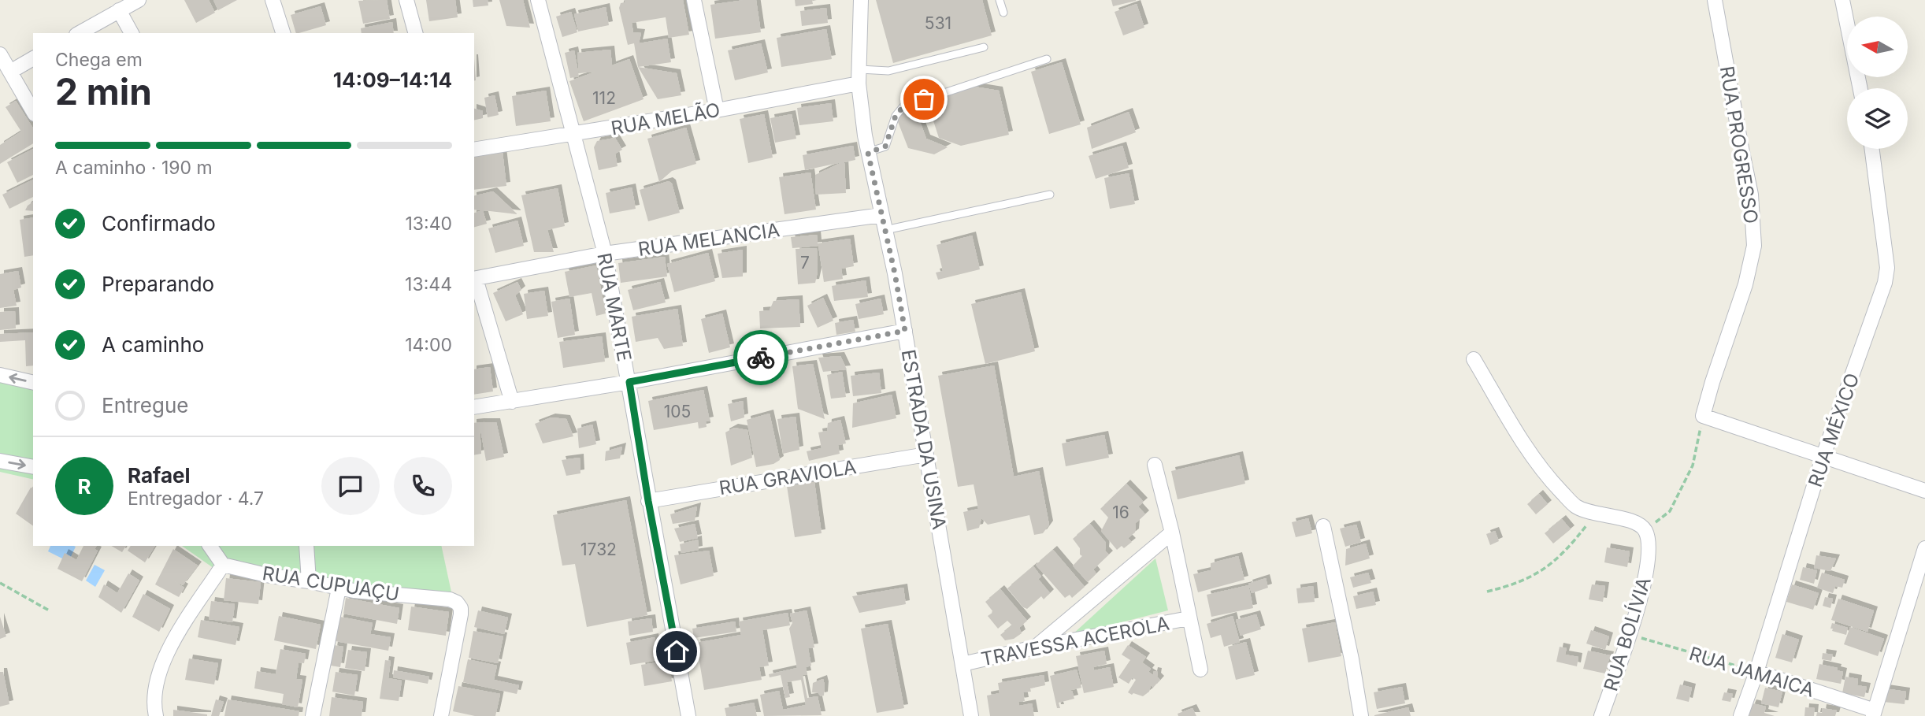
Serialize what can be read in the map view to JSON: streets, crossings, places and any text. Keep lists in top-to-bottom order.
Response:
{
  "streets": {
    "street": [
      "RUA MELÃO",
      "RUA PROGRESSO",
      "RUA MELANCIA",
      "RUA MARTE",
      "RUA MÉXICO",
      "ESTRADA DA USINA",
      "RUA GRAVIOLA",
      "RUA CUPUAÇU",
      "RUA BOLÍVIA",
      "TRAVESSA ACEROLA",
      "RUA JAMAICA"
    ]
  },
  "crossings": [
    ["RUA MELÃO", "RUA MARTE"],
    ["RUA MELÃO", "ESTRADA DA USINA"],
    ["RUA MELANCIA", "RUA MARTE"],
    ["RUA MELANCIA", "ESTRADA DA USINA"],
    ["RUA MARTE", "RUA GRAVIOLA"],
    ["RUA MÉXICO", "RUA JAMAICA"],
    ["ESTRADA DA USINA", "RUA GRAVIOLA"],
    ["ESTRADA DA USINA", "TRAVESSA ACEROLA"],
    ["RUA BOLÍVIA", "RUA JAMAICA"]
  ],
  "house_numbers": [
    "531",
    "112",
    "7",
    "105",
    "16",
    "1732"
  ],
  "north": "left",
  "page": {
    "heading": ["2 min", "Chega em", "14:09–14:14"],
    "panel": ["Rafael", "Entregador · 4.7"],
    "bar": "A caminho · 190 m",
    "list": [
      ["Confirmado", "13:40"],
      ["Preparando", "13:44"],
      ["A caminho", "14:00"],
      "Entregue"
    ],
    "round": "R"
  }
}
